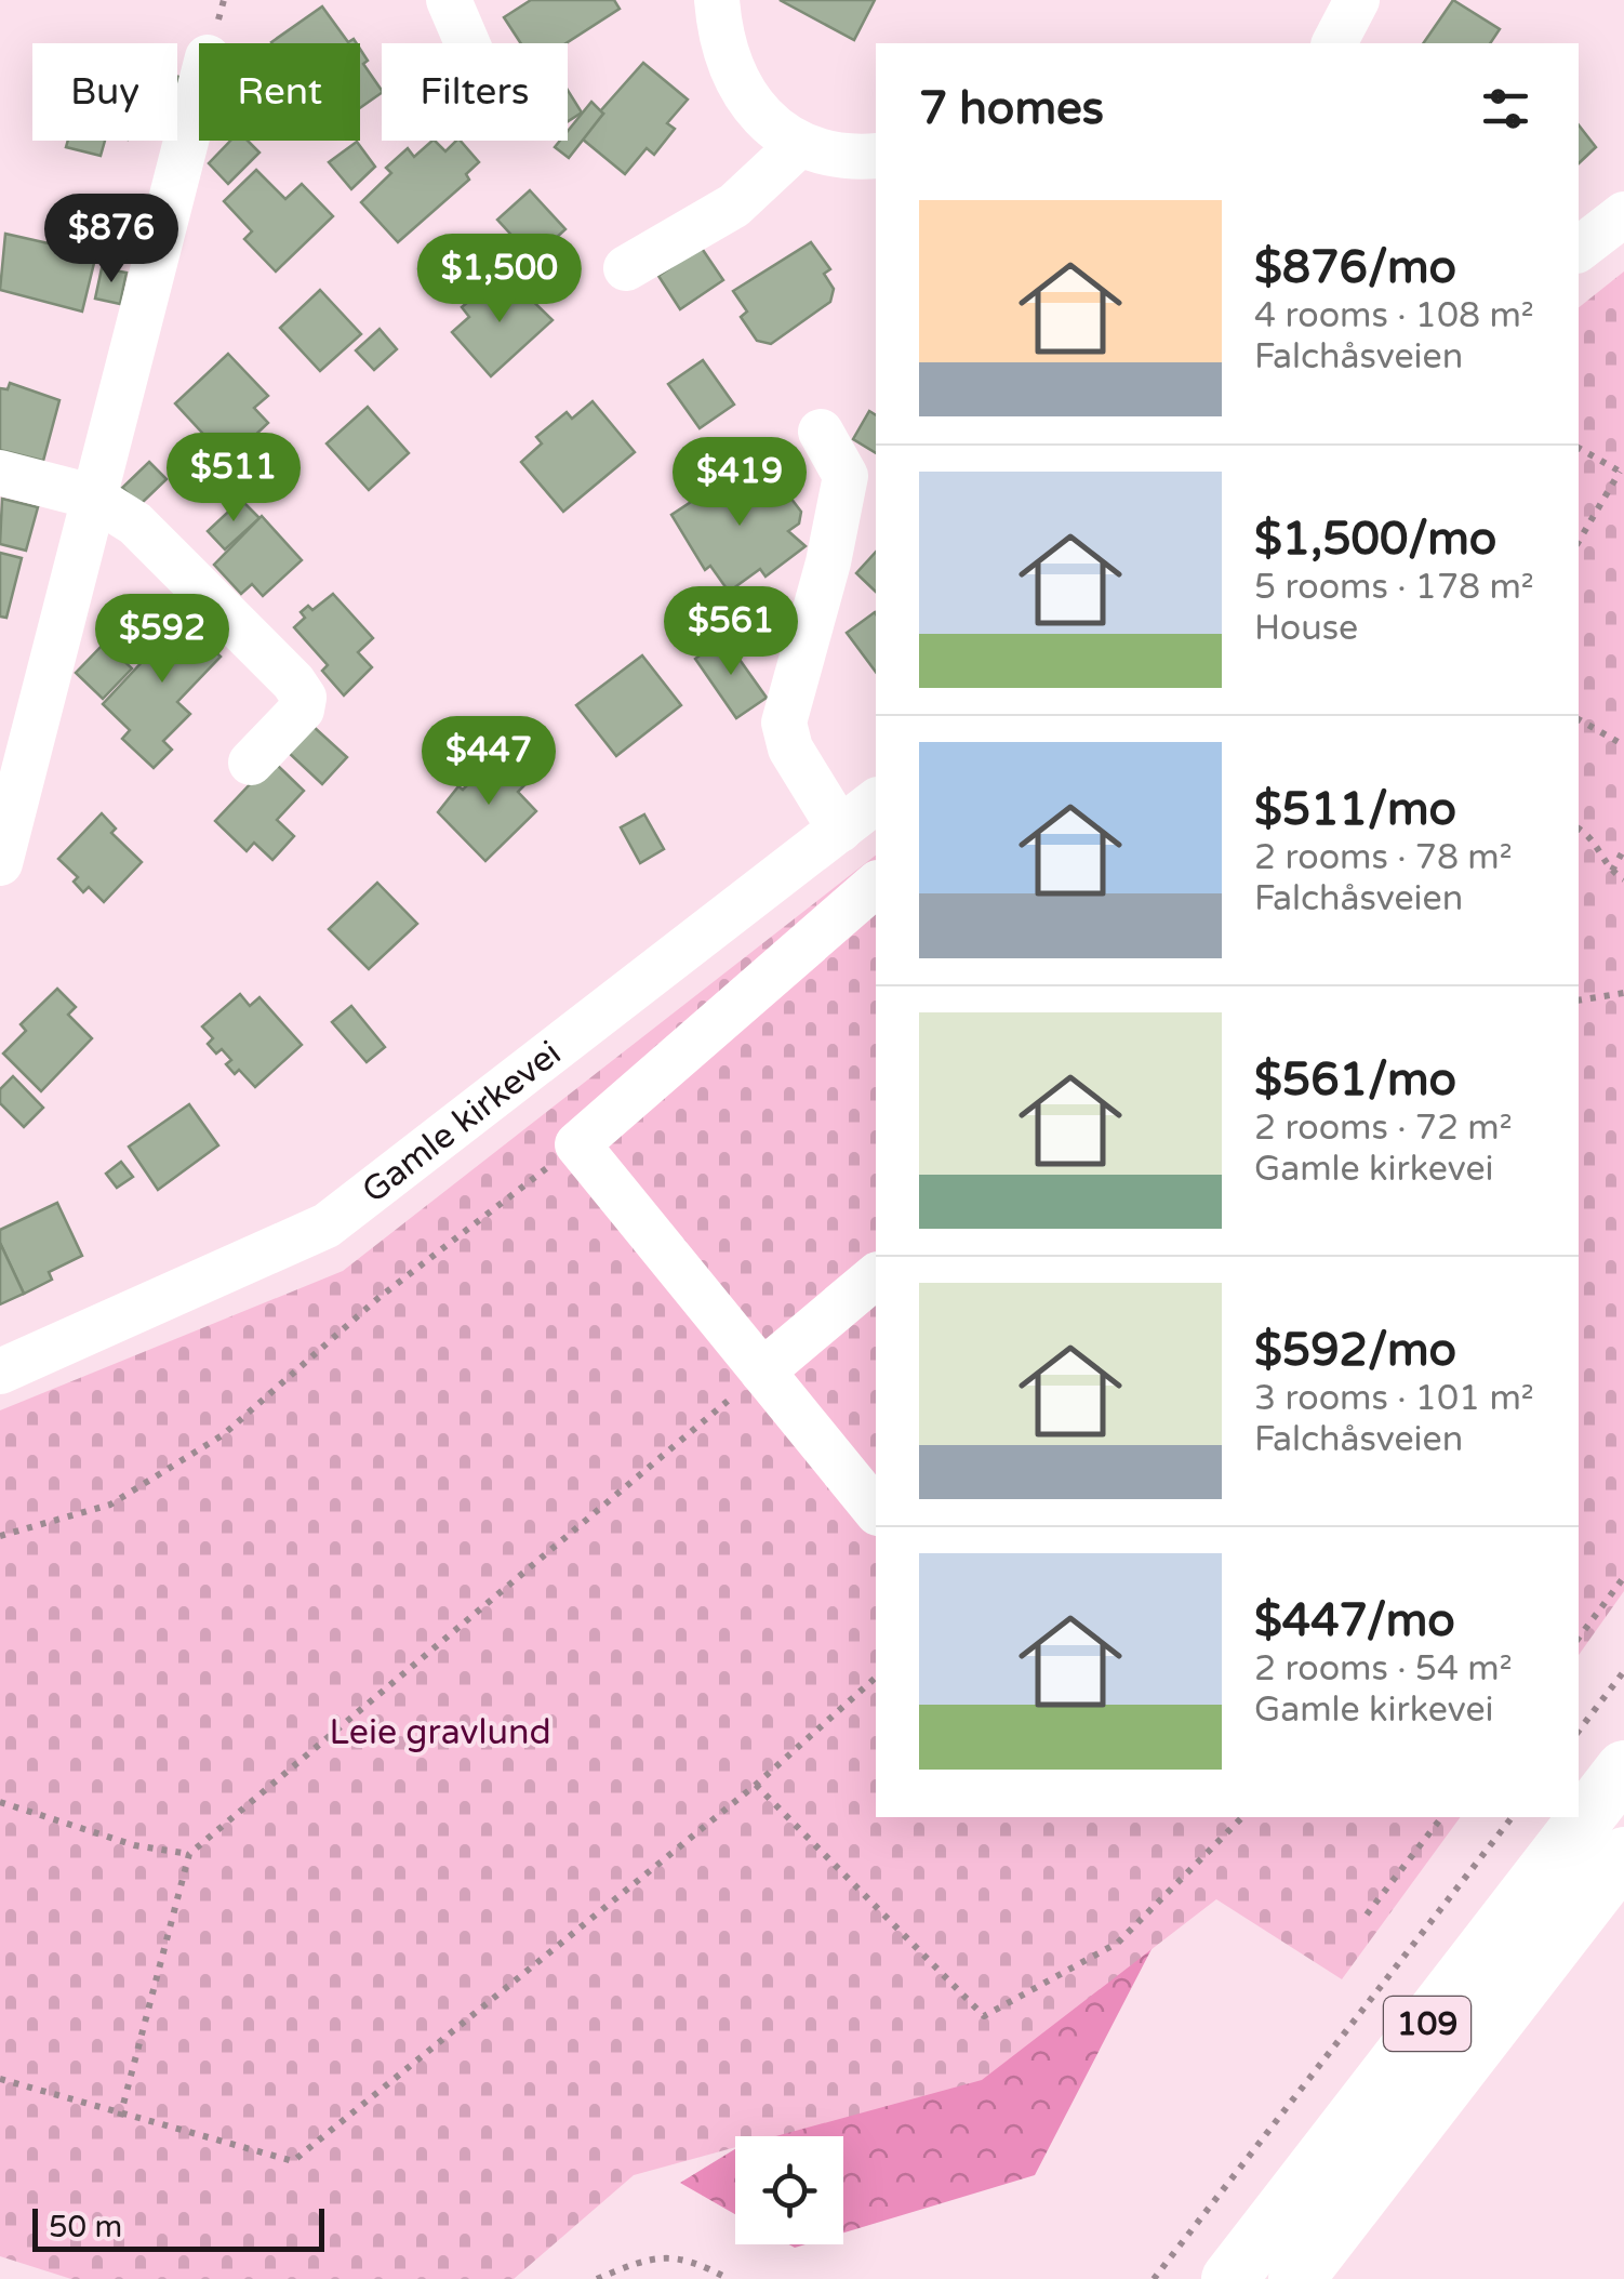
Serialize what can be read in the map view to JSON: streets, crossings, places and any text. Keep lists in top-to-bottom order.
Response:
{
  "streets": {
    "main road": ["109"],
    "street": ["Gamle kirkevei"]
  },
  "parks": ["Leie gravlund"],
  "scale_bar": "50 m",
  "page": {
    "chip": ["Buy", "Rent", "Filters"],
    "heading": "7 homes",
    "list": [
      {
        "name": "$876/mo",
        "note": "4 rooms · 108 m² · Falchåsveien"
      },
      {
        "name": "$1,500/mo",
        "note": "5 rooms · 178 m² · House"
      },
      {
        "name": "$511/mo",
        "note": "2 rooms · 78 m² · Falchåsveien"
      },
      {
        "name": "$561/mo",
        "note": "2 rooms · 72 m² · Gamle kirkevei"
      },
      {
        "name": "$592/mo",
        "note": "3 rooms · 101 m² · Falchåsveien"
      },
      {
        "name": "$447/mo",
        "note": "2 rooms · 54 m² · Gamle kirkevei"
      }
    ],
    "price": [
      "$876",
      "$1,500",
      "$511",
      "$419",
      "$561",
      "$592",
      "$447"
    ],
    "scale": "50 m"
  }
}
